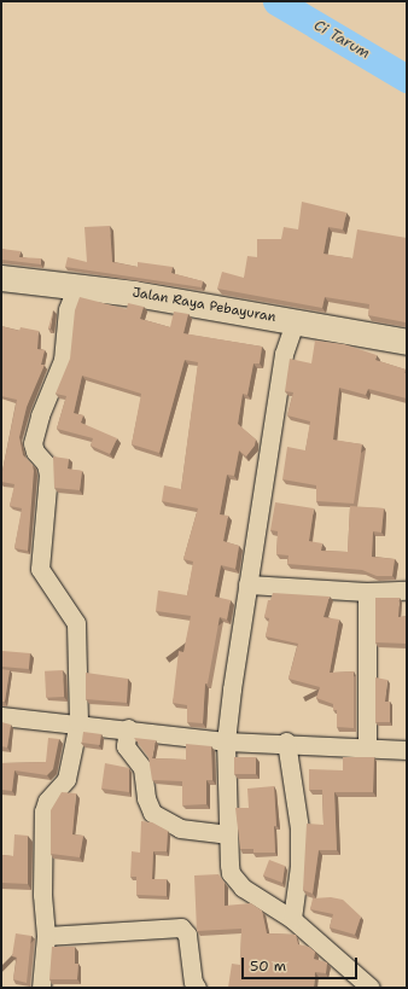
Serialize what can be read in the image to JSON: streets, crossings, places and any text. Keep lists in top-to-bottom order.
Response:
{
  "streets": {
    "main road": ["Jalan Raya Pebayuran"]
  },
  "water": ["Ci Tarum"],
  "scale_bar": "50 m"
}
